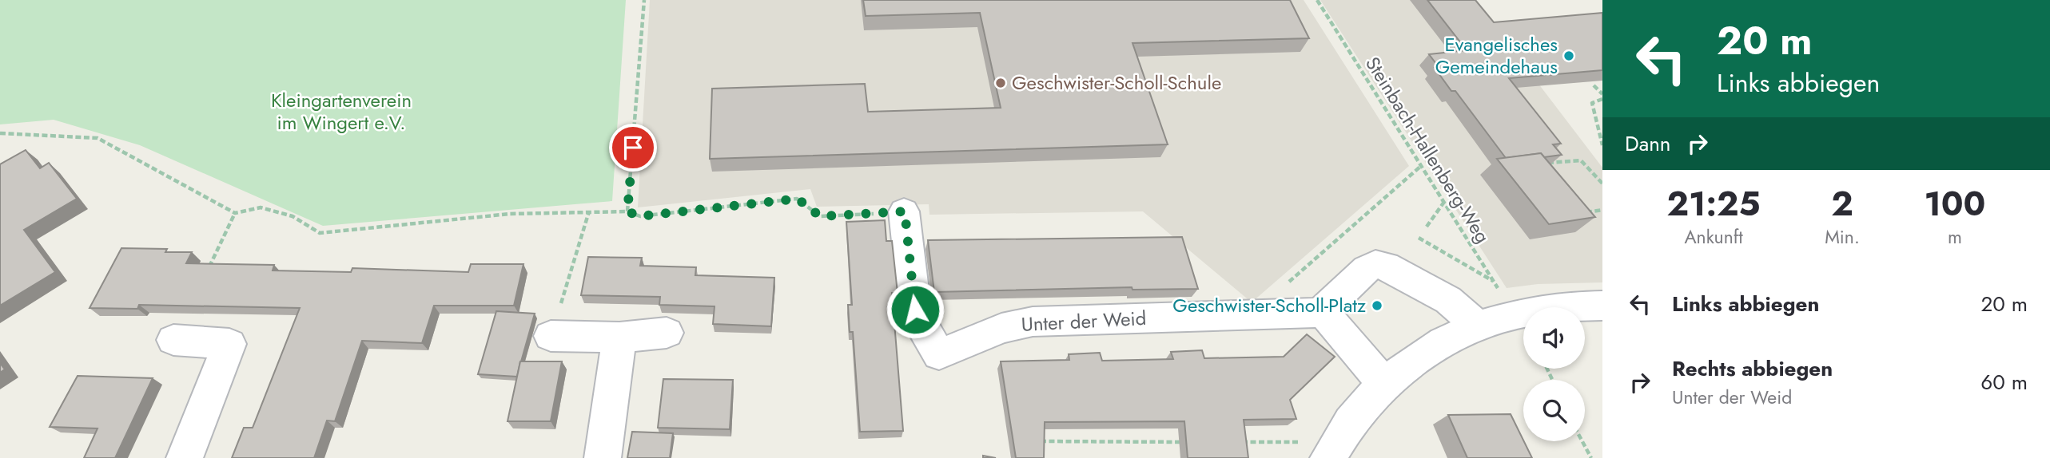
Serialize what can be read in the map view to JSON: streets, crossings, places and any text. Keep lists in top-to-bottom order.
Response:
{
  "streets": {
    "street": ["Unter der Weid"],
    "path": ["Steinbach-Hallenberg-Weg"]
  },
  "parks": ["Kleingartenverein im Wingert e.V."],
  "places": ["Evangelisches Gemeindehaus", "Geschwister-Scholl-Schule", "Geschwister-Scholl-Platz"],
  "page": {
    "turn": ["20 m", "Links abbiegen"],
    "then": "Dann",
    "eta": [
      "21:25",
      "Ankunft",
      "2",
      "Min.",
      "100",
      "m"
    ],
    "list": [
      {
        "name": "Links abbiegen",
        "value": "20 m"
      },
      {
        "name": "Rechts abbiegen",
        "note": "Unter der Weid",
        "value": "60 m"
      }
    ]
  }
}
